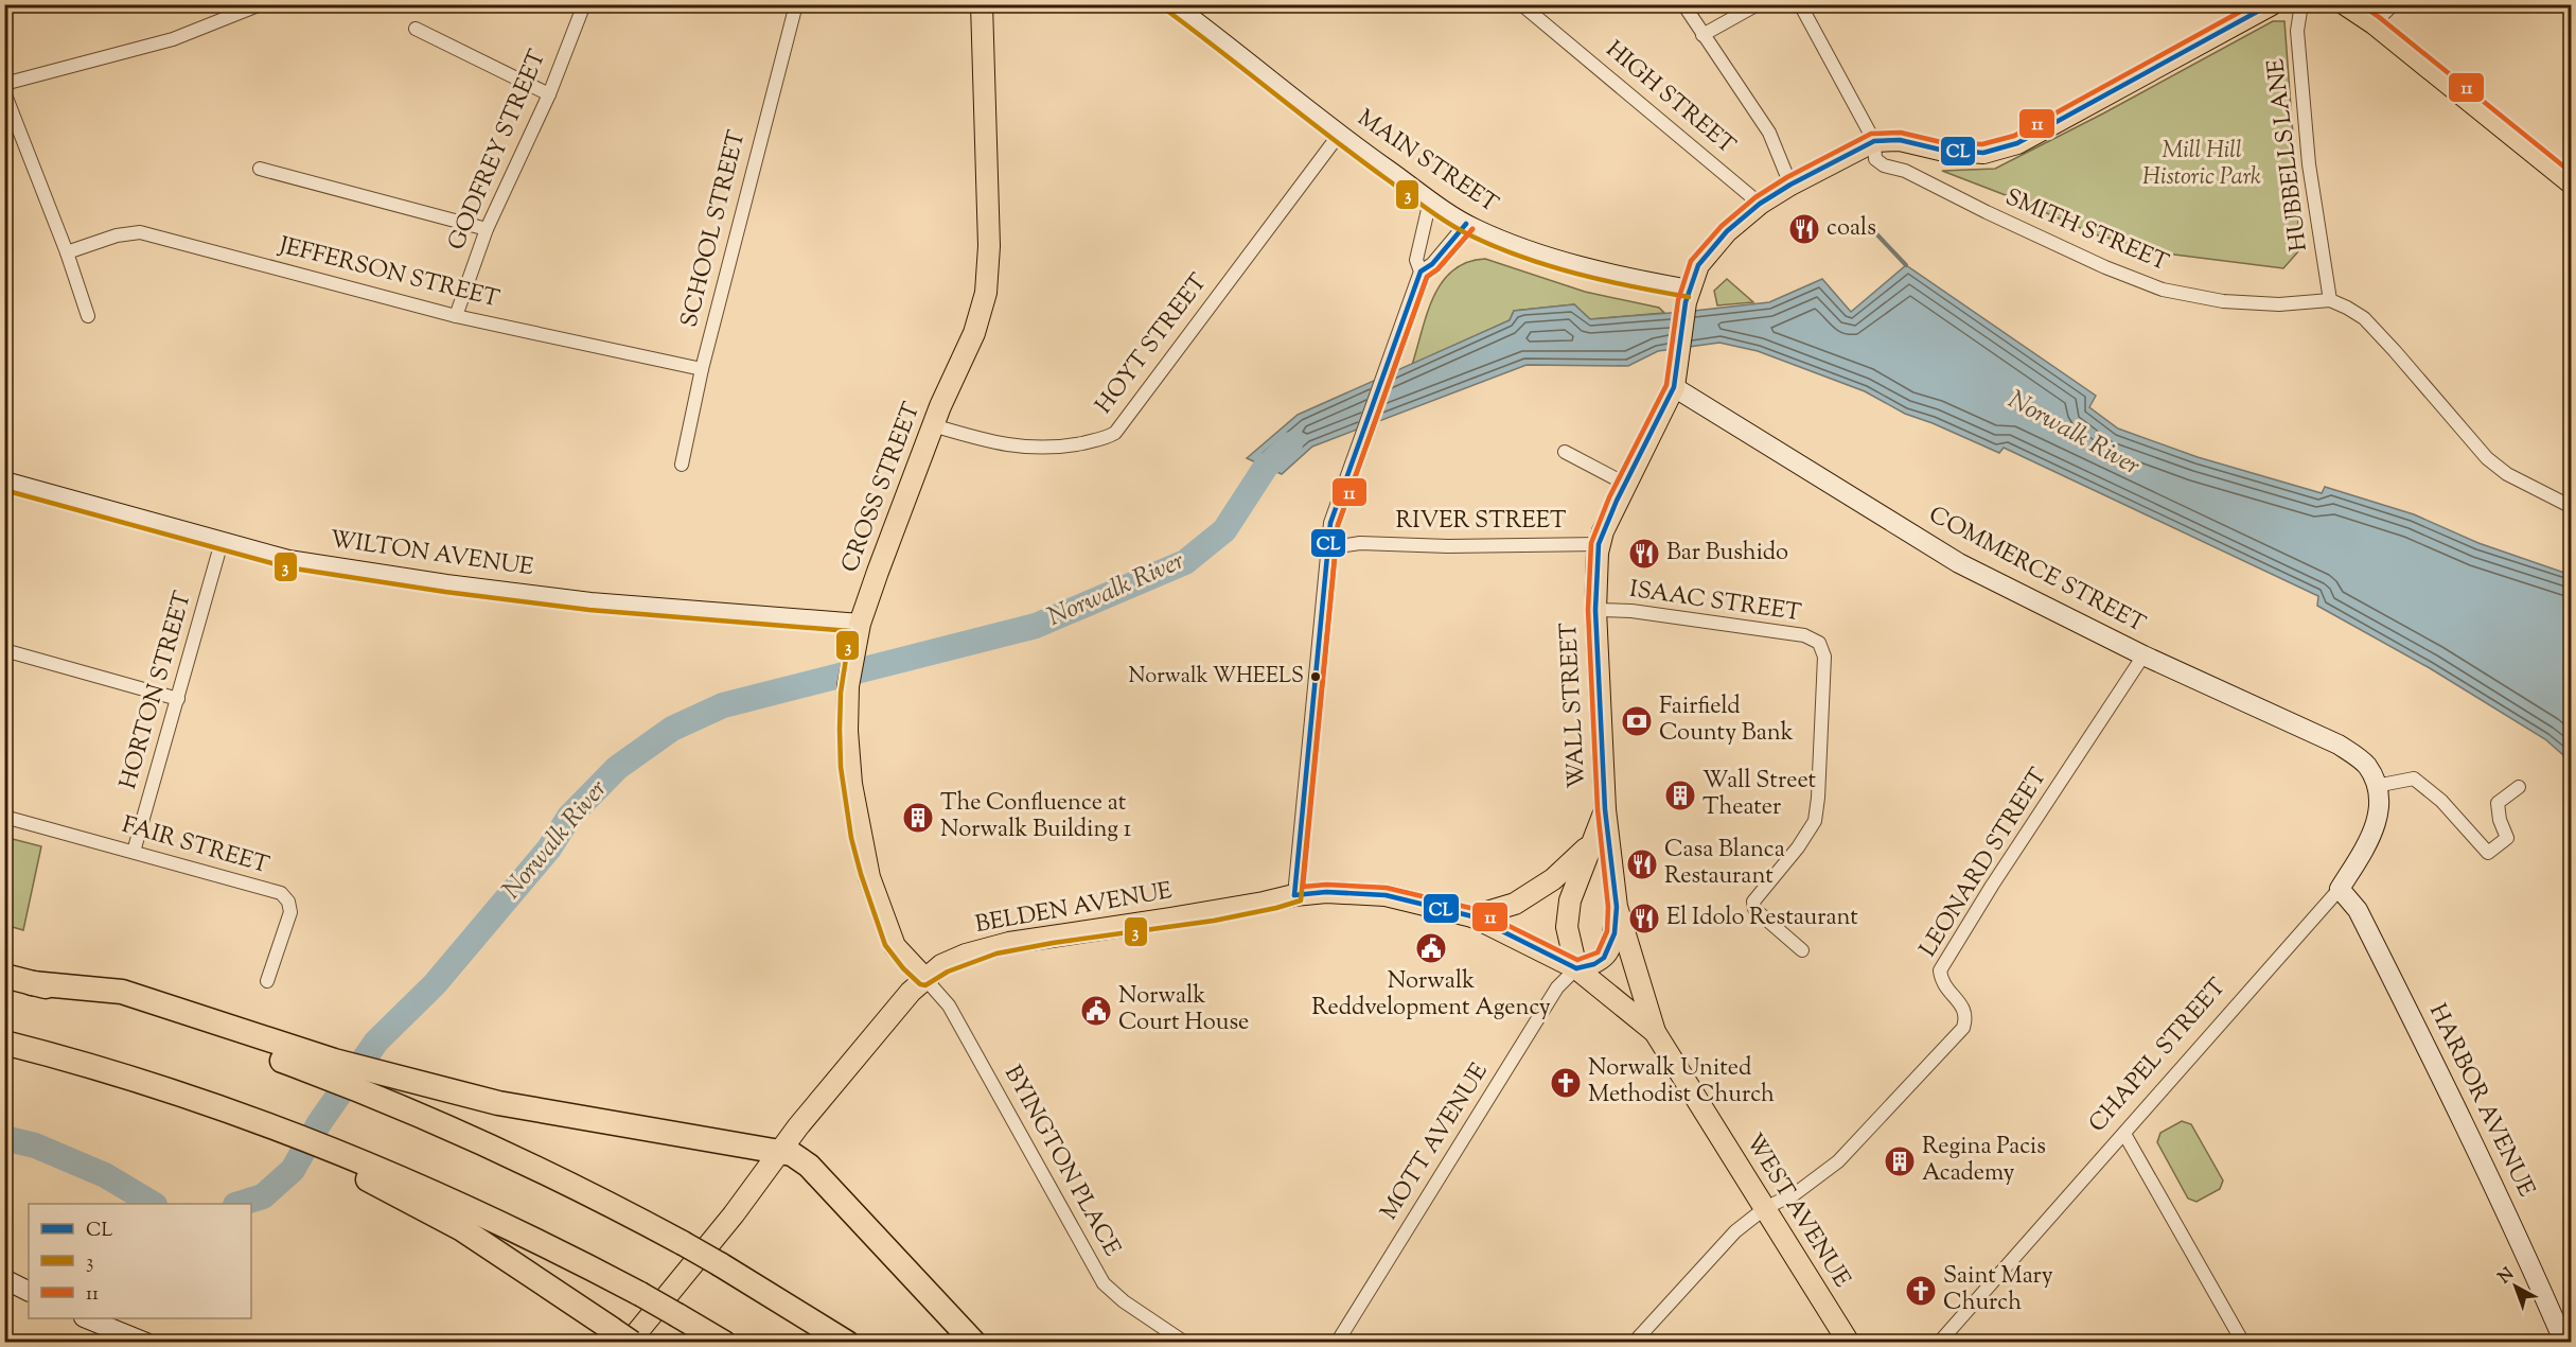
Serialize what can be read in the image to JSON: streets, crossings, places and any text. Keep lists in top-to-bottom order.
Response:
{
  "streets": {
    "main road": [
      "MAIN STREET",
      "CROSS STREET",
      "WILTON AVENUE",
      "COMMERCE STREET",
      "WALL STREET",
      "BELDEN AVENUE",
      "CHAPEL STREET",
      "HARBOR AVENUE",
      "WEST AVENUE"
    ],
    "street": [
      "HIGH STREET",
      "GODFREY STREET",
      "HUBBELLS LANE",
      "SCHOOL STREET",
      "SMITH STREET",
      "JEFFERSON STREET",
      "HOYT STREET",
      "RIVER STREET",
      "ISAAC STREET",
      "HORTON STREET",
      "FAIR STREET",
      "LEONARD STREET",
      "MOTT AVENUE",
      "BYINGTON PLACE"
    ]
  },
  "crossings": [
    ["HIGH STREET", "WALL STREET"],
    ["GODFREY STREET", "JEFFERSON STREET"],
    ["HUBBELLS LANE", "SMITH STREET"],
    ["MAIN STREET", "HOYT STREET"],
    ["MAIN STREET", "WALL STREET"],
    ["SCHOOL STREET", "JEFFERSON STREET"],
    ["SMITH STREET", "WALL STREET"],
    ["HOYT STREET", "CROSS STREET"],
    ["CROSS STREET", "WILTON AVENUE"],
    ["CROSS STREET", "BELDEN AVENUE"],
    ["CROSS STREET", "BYINGTON PLACE"],
    ["RIVER STREET", "WALL STREET"],
    ["WILTON AVENUE", "HORTON STREET"],
    ["COMMERCE STREET", "WALL STREET"],
    ["COMMERCE STREET", "LEONARD STREET"],
    ["COMMERCE STREET", "CHAPEL STREET"],
    ["ISAAC STREET", "WALL STREET"],
    ["HORTON STREET", "FAIR STREET"],
    ["WALL STREET", "BELDEN AVENUE"],
    ["WALL STREET", "MOTT AVENUE"],
    ["WALL STREET", "WEST AVENUE"],
    ["LEONARD STREET", "WEST AVENUE"],
    ["BELDEN AVENUE", "MOTT AVENUE"],
    ["BELDEN AVENUE", "BYINGTON PLACE"],
    ["BELDEN AVENUE", "WEST AVENUE"],
    ["CHAPEL STREET", "HARBOR AVENUE"],
    ["MOTT AVENUE", "WEST AVENUE"]
  ],
  "water": ["Norwalk River"],
  "parks": ["Mill Hill Historic Park"],
  "places": {
    "restaurant": [
      "coals",
      "Bar Bushido",
      "Casa Blanca Restaurant",
      "El Idolo Restaurant"
    ],
    "other": ["Norwalk WHEELS"],
    "bank": ["Fairfield County Bank"],
    "building": ["Wall Street Theater", "The Confluence at Norwalk Building 1", "Regina Pacis Academy"],
    "public building": ["Norwalk Reddvelopment Agency", "Norwalk Court House"],
    "church": ["Norwalk United Methodist Church", "Saint Mary Church"]
  },
  "lines": ["transit line CL", "transit line 11", "transit line 3"],
  "legend": ["CL", "3", "11"],
  "north": "top left"
}
